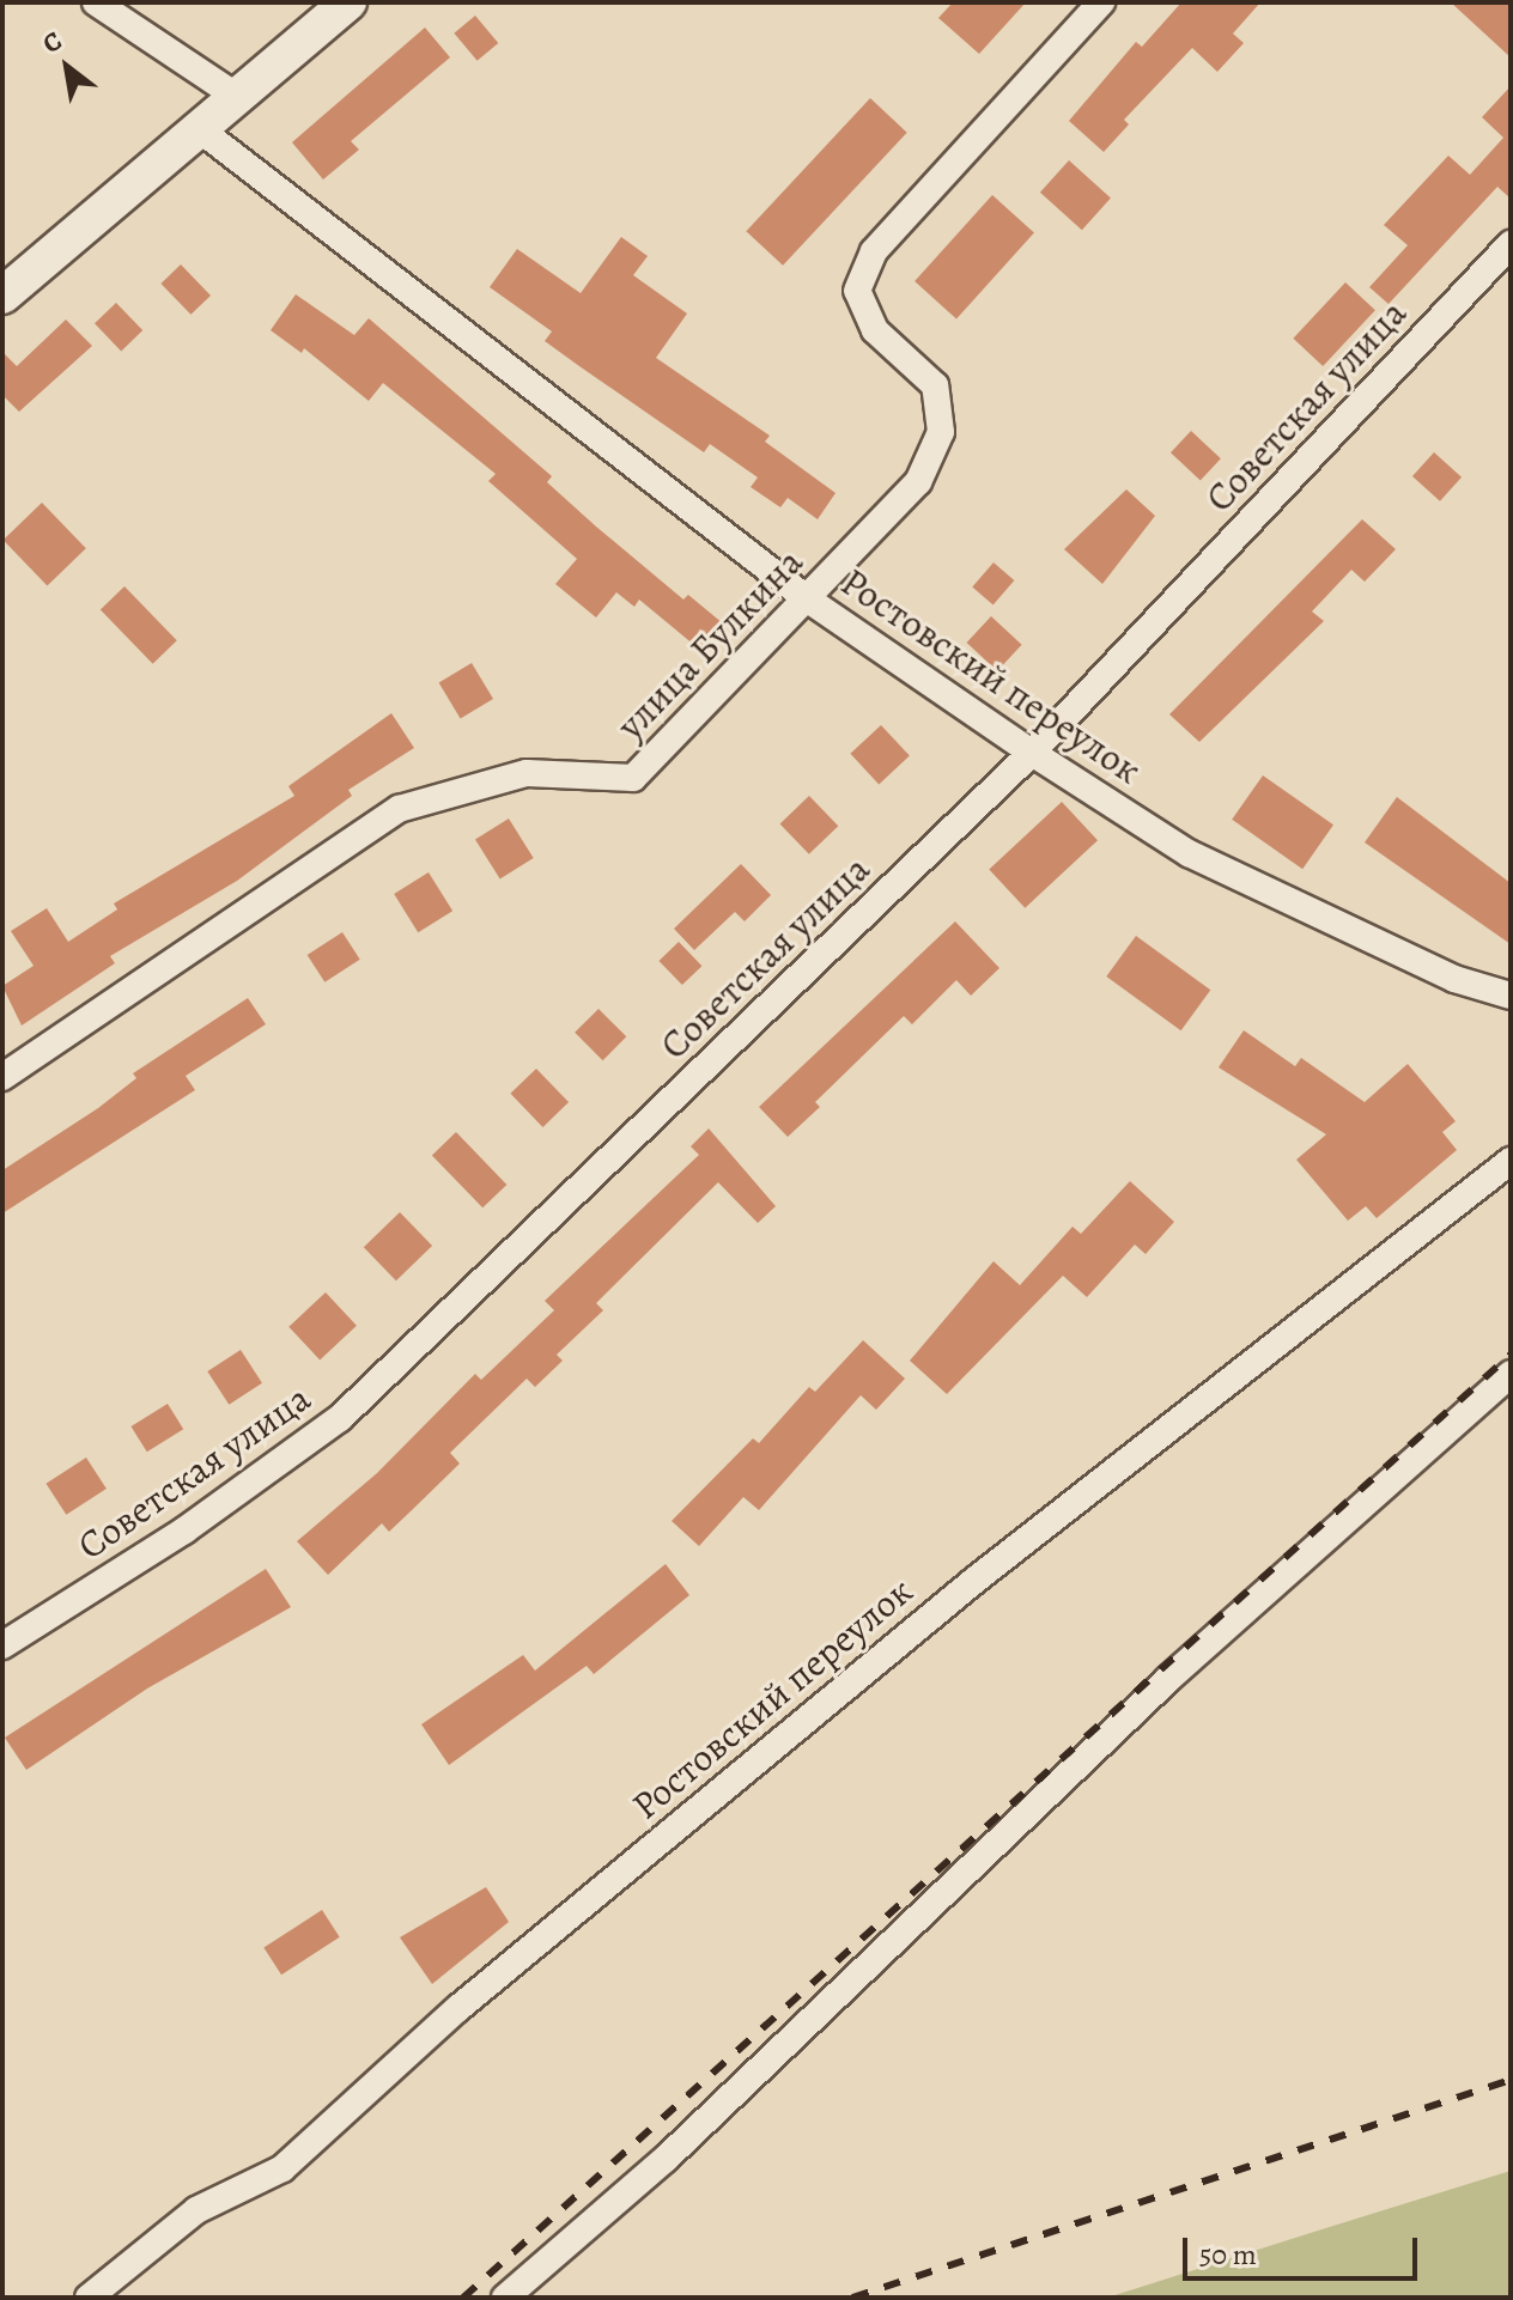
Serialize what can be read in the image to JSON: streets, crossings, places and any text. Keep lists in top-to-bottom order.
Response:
{
  "streets": {
    "street": ["Советская улица", "улица Булкина", "Ростовский переулок"]
  },
  "crossings": [
    ["Советская улица", "Ростовский переулок"],
    ["улица Булкина", "Ростовский переулок"]
  ],
  "scale_bar": "50 m",
  "north": "top left"
}
